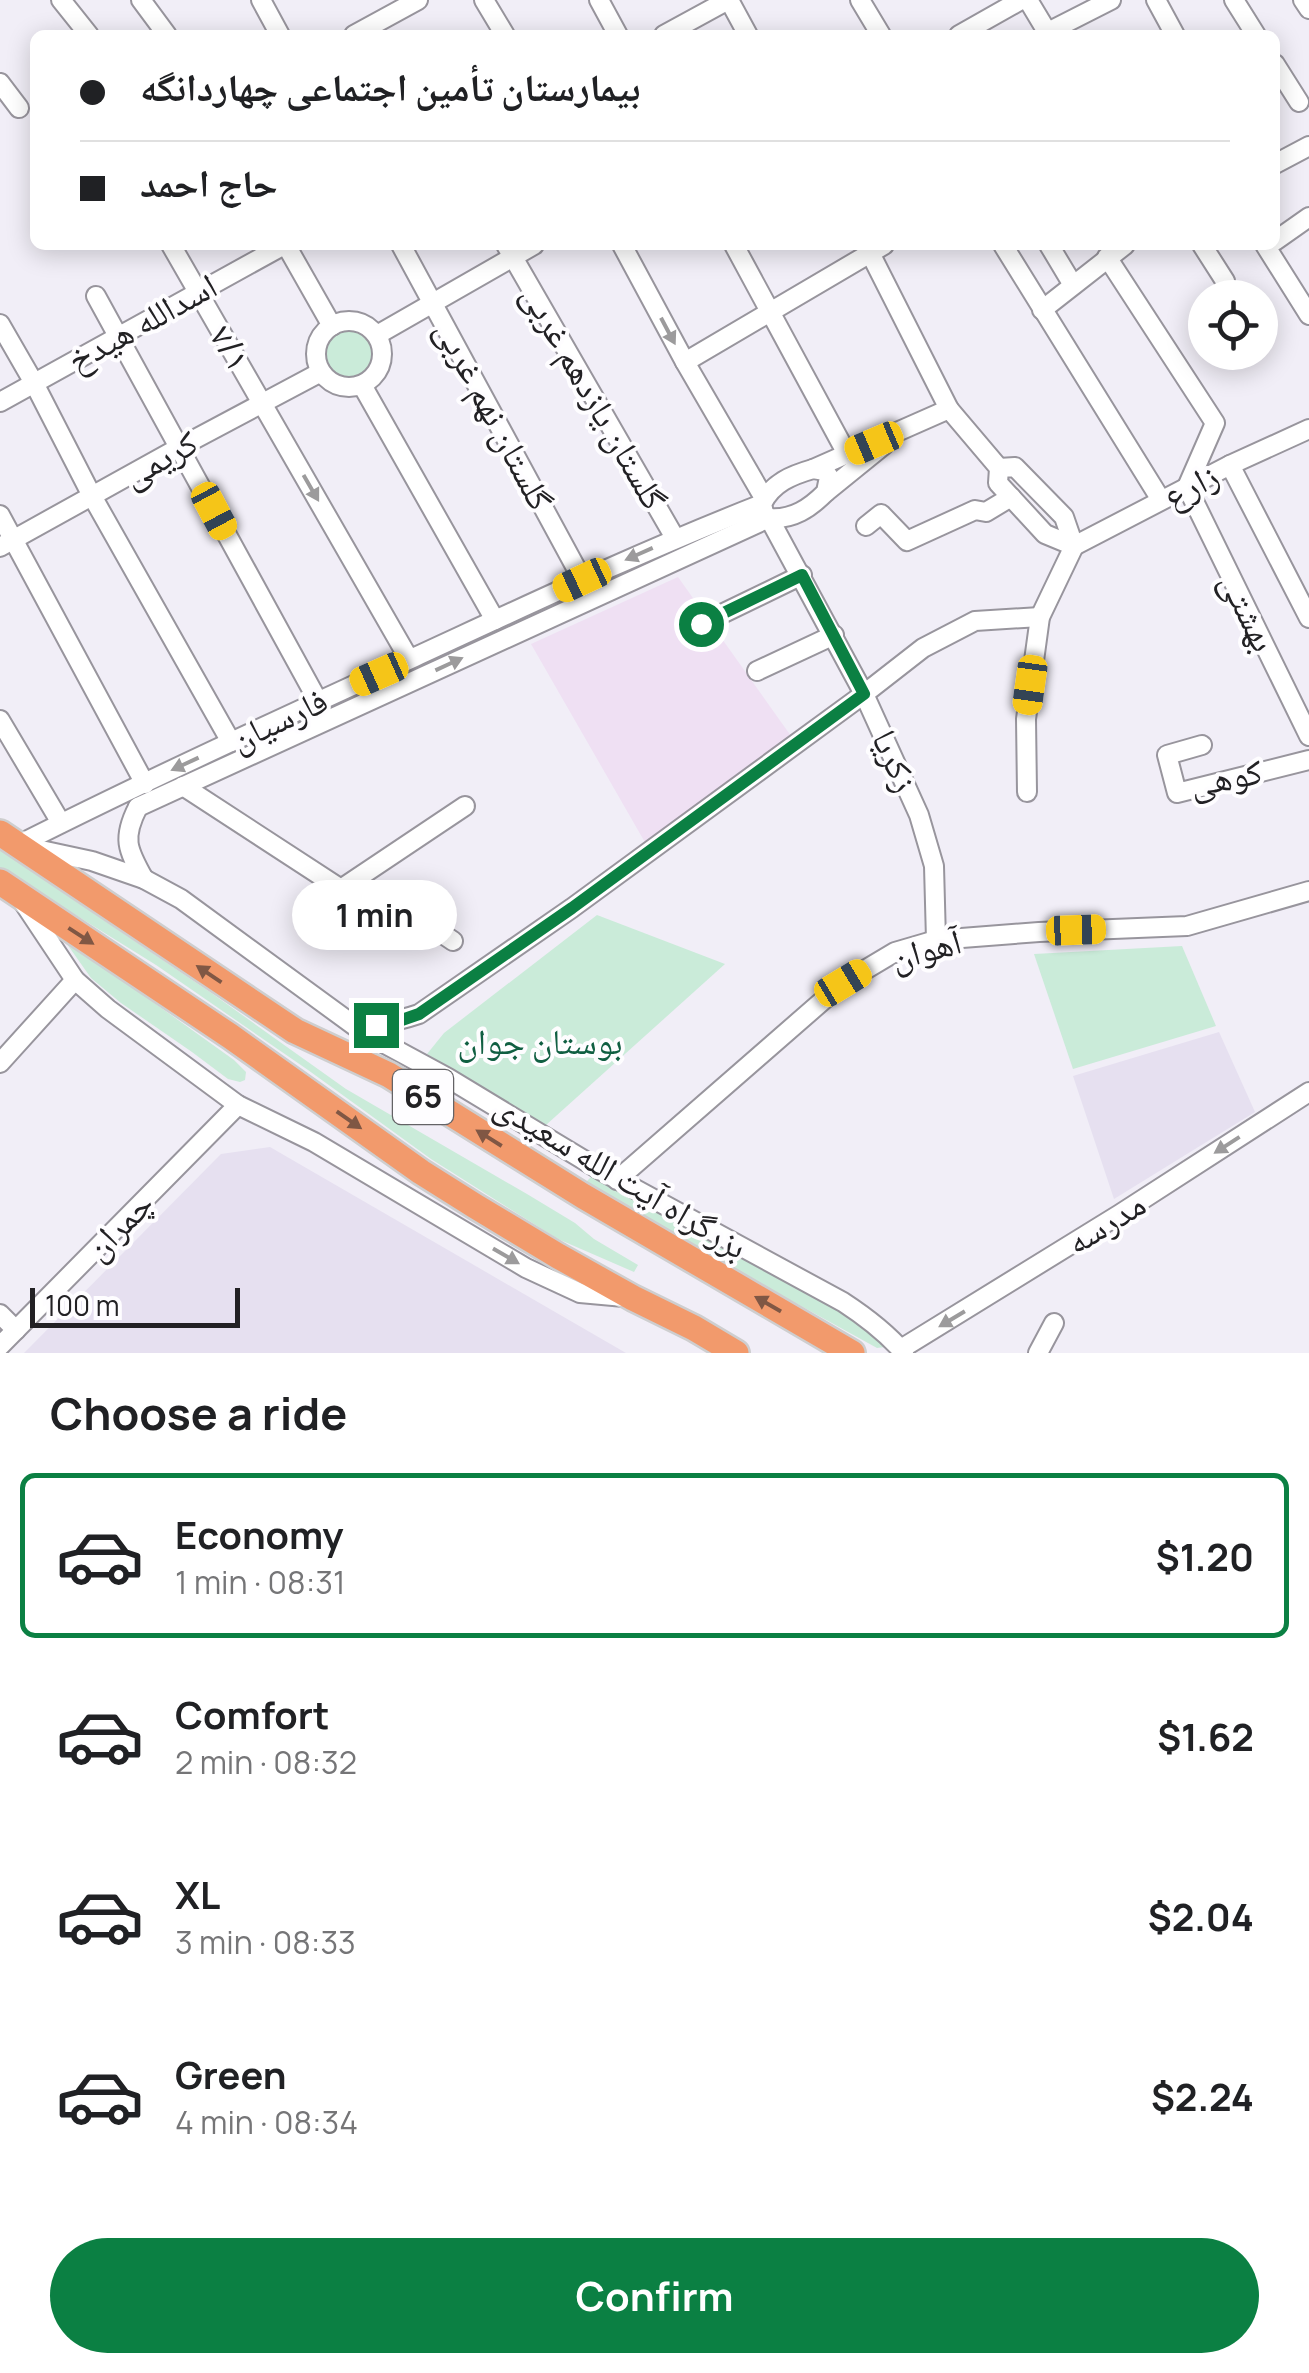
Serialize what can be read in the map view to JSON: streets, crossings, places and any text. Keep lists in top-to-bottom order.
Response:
{
  "streets": {
    "highway": ["65", "بزرگراه آیت الله سعیدی"],
    "street": [
      "اسدالله هیدخ",
      "۷/۱",
      "گلستان یازدهم غربی",
      "گلستان نهم غربی",
      "کریمی",
      "زارع",
      "بهشتی",
      "فارسیان",
      "زکریا",
      "کوهی",
      "آهوان",
      "مدرسه",
      "چمران"
    ]
  },
  "crossings": [
    ["اسدالله هیدخ", "۷/۱"],
    ["۷/۱", "کریمی"],
    ["۷/۱", "فارسیان"],
    ["گلستان یازدهم غربی", "فارسیان"],
    ["گلستان نهم غربی", "فارسیان"],
    ["زارع", "بهشتی"],
    ["فارسیان", "زکریا"],
    ["فارسیان", "بزرگراه آیت الله سعیدی"],
    ["زکریا", "آهوان"]
  ],
  "one_way": ["مدرسه"],
  "parks": ["بوستان جوان"],
  "scale_bar": "100 m",
  "page": {
    "banner": ["بیمارستان تأمین اجتماعی چهاردانگه", "حاج احمد"],
    "bubble": "1 min",
    "scale": "100 m",
    "heading": "Choose a ride",
    "list": [
      {
        "name": "Economy",
        "note": "1 min · 08:31",
        "value": "$1.20"
      },
      {
        "name": "Comfort",
        "note": "2 min · 08:32",
        "value": "$1.62"
      },
      {
        "name": "XL",
        "note": "3 min · 08:33",
        "value": "$2.04"
      },
      {
        "name": "Green",
        "note": "4 min · 08:34",
        "value": "$2.24"
      }
    ],
    "buttons": "Confirm"
  }
}
